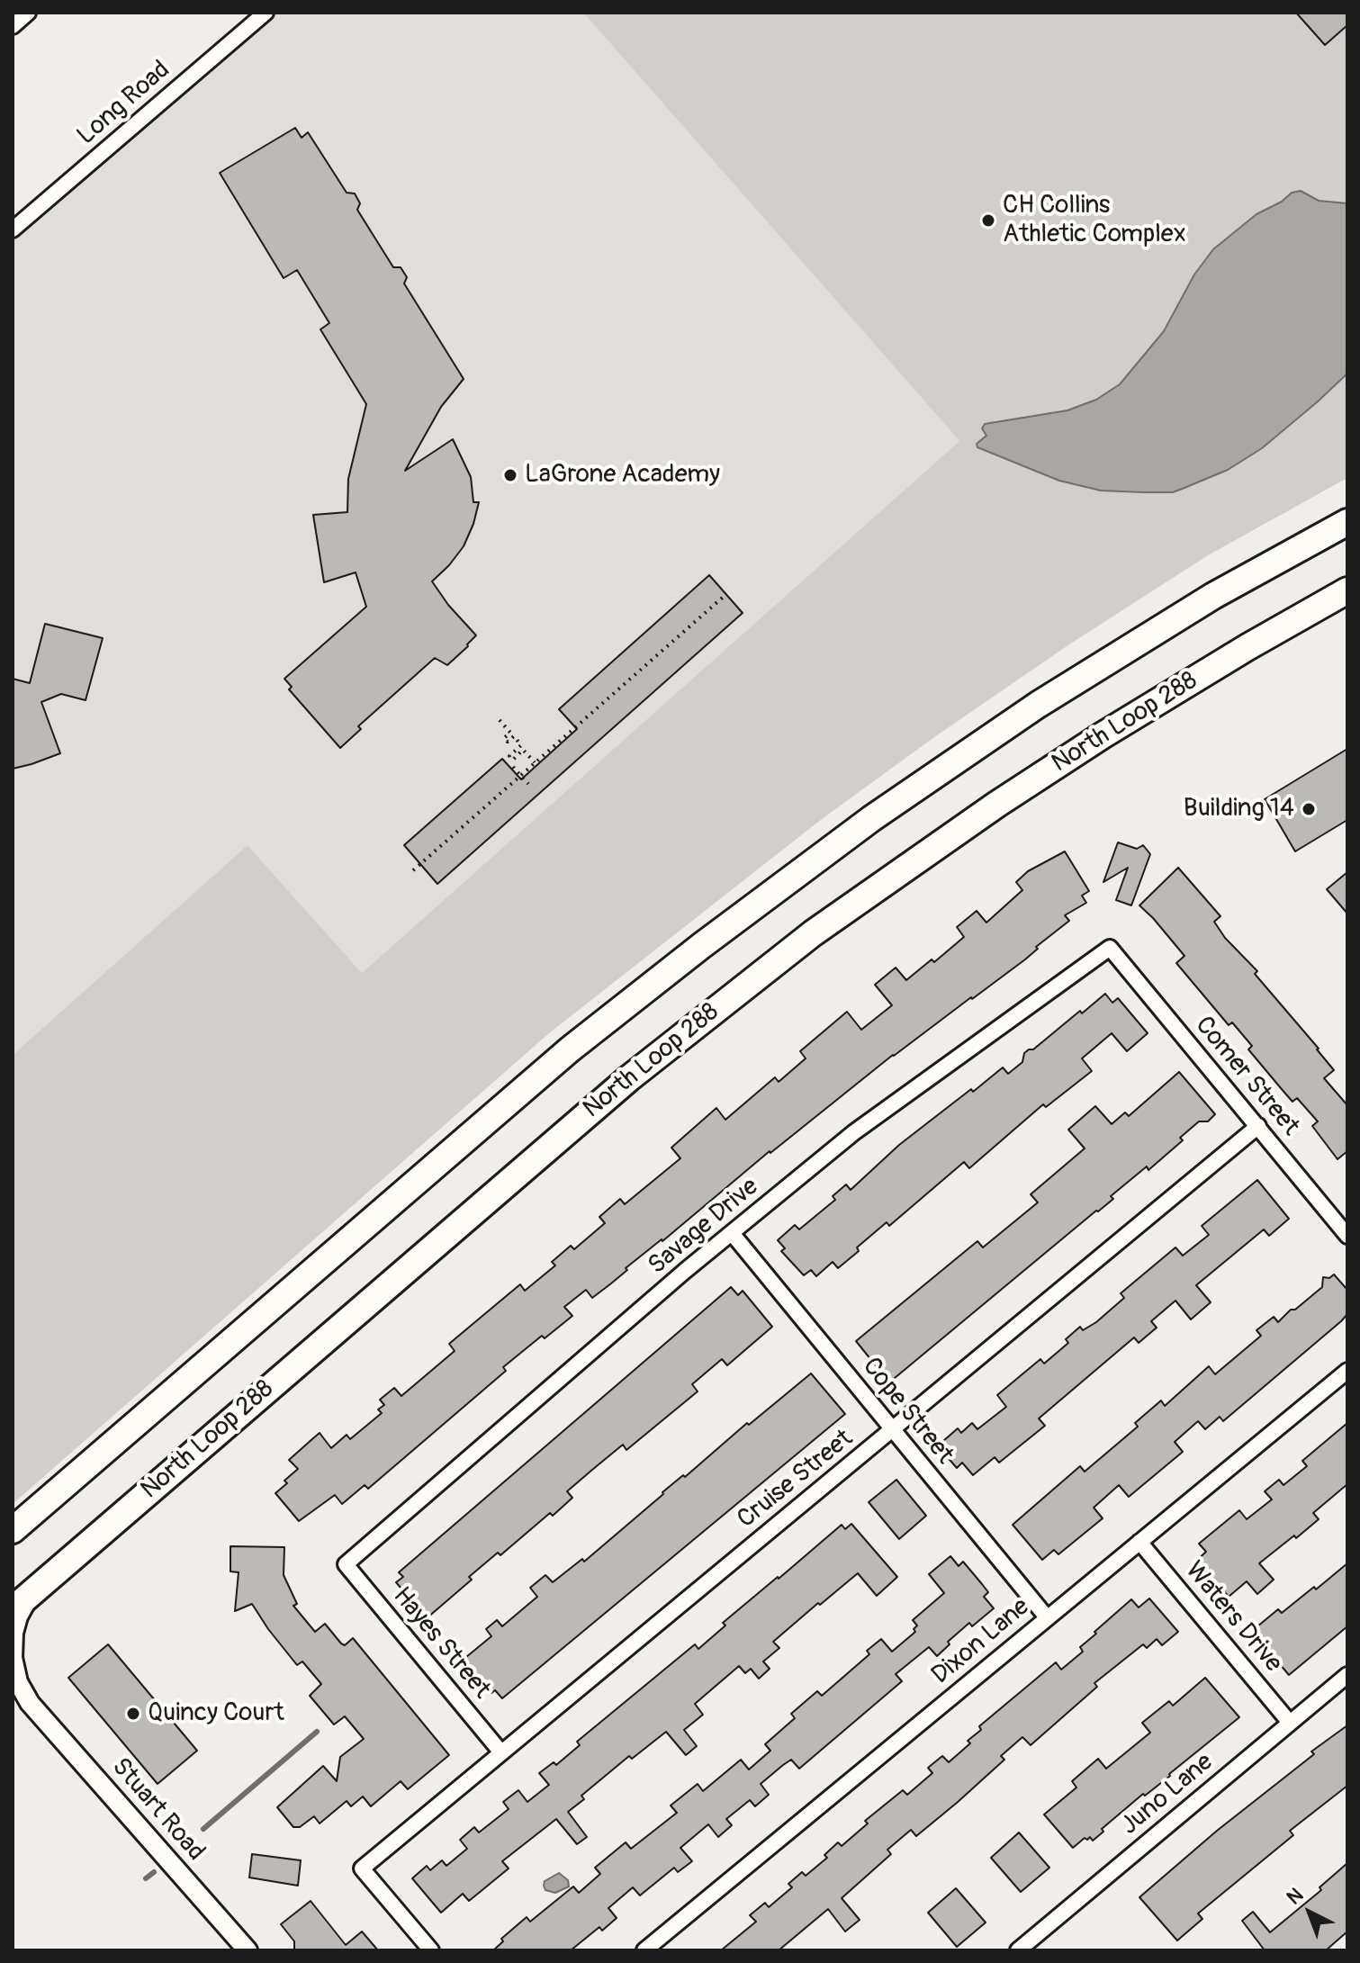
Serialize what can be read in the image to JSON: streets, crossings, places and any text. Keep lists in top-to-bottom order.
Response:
{
  "streets": {
    "highway": ["North Loop 288"],
    "street": [
      "Long Road",
      "Comer Street",
      "Savage Drive",
      "Cope Street",
      "Cruise Street",
      "Waters Drive",
      "Dixon Lane",
      "Hayes Street",
      "Juno Lane",
      "Stuart Road"
    ]
  },
  "crossings": [
    ["North Loop 288", "Stuart Road"],
    ["Comer Street", "Savage Drive"],
    ["Comer Street", "Cruise Street"],
    ["Savage Drive", "Cope Street"],
    ["Savage Drive", "Hayes Street"],
    ["Cope Street", "Cruise Street"],
    ["Cope Street", "Dixon Lane"],
    ["Cruise Street", "Hayes Street"],
    ["Waters Drive", "Dixon Lane"],
    ["Waters Drive", "Juno Lane"]
  ],
  "places": [
    "CH Collins Athletic Complex",
    "LaGrone Academy",
    "Building 14",
    "Quincy Court"
  ],
  "north": "top left"
}
